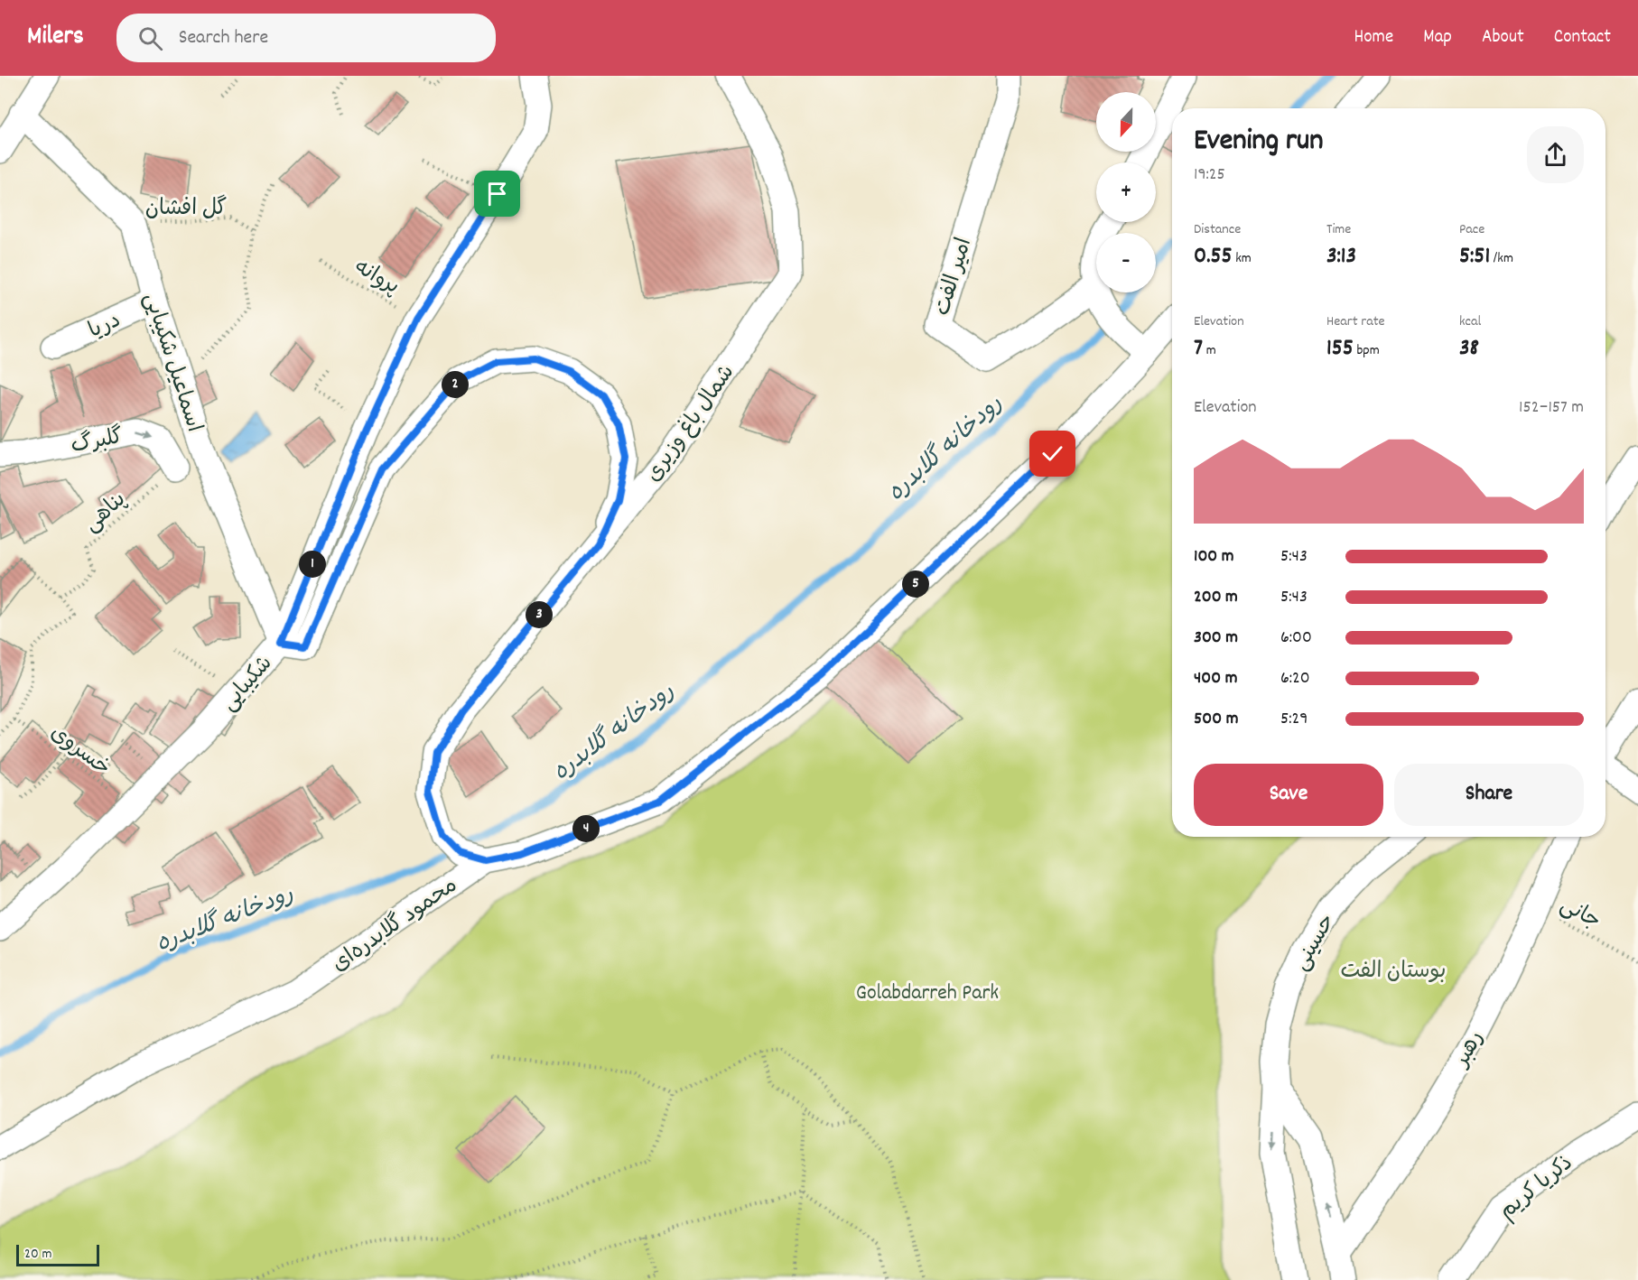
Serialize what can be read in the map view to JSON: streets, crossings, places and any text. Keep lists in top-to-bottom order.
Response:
{
  "streets": {
    "street": [
      "امیر الفت",
      "دریا",
      "اسماعیل شکیبایی",
      "شمال باغ وزیری",
      "گلبرگ",
      "شکیبایی",
      "محمود گلابدره‌ای",
      "حسینی",
      "رهبر",
      "ذکریا کریم"
    ],
    "path": [
      "گل افشان",
      "پروانه",
      "پناهی",
      "خسروی",
      "جانی"
    ]
  },
  "crossings": [
    ["گل افشان", "اسماعیل شکیبایی"],
    ["دریا", "اسماعیل شکیبایی"],
    ["اسماعیل شکیبایی", "شکیبایی"],
    ["شمال باغ وزیری", "شکیبایی"],
    ["شمال باغ وزیری", "محمود گلابدره‌ای"],
    ["گلبرگ", "پناهی"],
    ["شکیبایی", "خسروی"],
    ["جانی", "رهبر"]
  ],
  "one_way": ["گلبرگ"],
  "water": ["رودخانه گلابدره"],
  "parks": ["بوستان الفت", "Golabdarreh Park"],
  "scale_bar": "20 m",
  "north": "bottom",
  "page": {
    "header": "Milers",
    "search": "Search here",
    "nav": [
      "Home",
      "Map",
      "About",
      "Contact"
    ],
    "map_buttons": ["+", "−"],
    "heading": ["Evening run", "19:25"],
    "stats": [
      ["Distance", "0.55 km"],
      ["Time", "3:13"],
      ["Pace", "5:51 /km"],
      ["Elevation", "7 m"],
      ["Heart rate", "155 bpm"],
      ["kcal", "38"]
    ],
    "pins": [
      "2",
      "1",
      "5",
      "3",
      "4"
    ],
    "chart": ["Elevation", "152–157 m"],
    "list": [
      {
        "name": "100 m",
        "note": "5:43"
      },
      {
        "name": "200 m",
        "note": "5:43"
      },
      {
        "name": "300 m",
        "note": "6:00"
      },
      {
        "name": "400 m",
        "note": "6:20"
      },
      {
        "name": "500 m",
        "note": "5:29"
      }
    ],
    "buttons": ["Save", "Share"],
    "scale": "20 m"
  }
}
